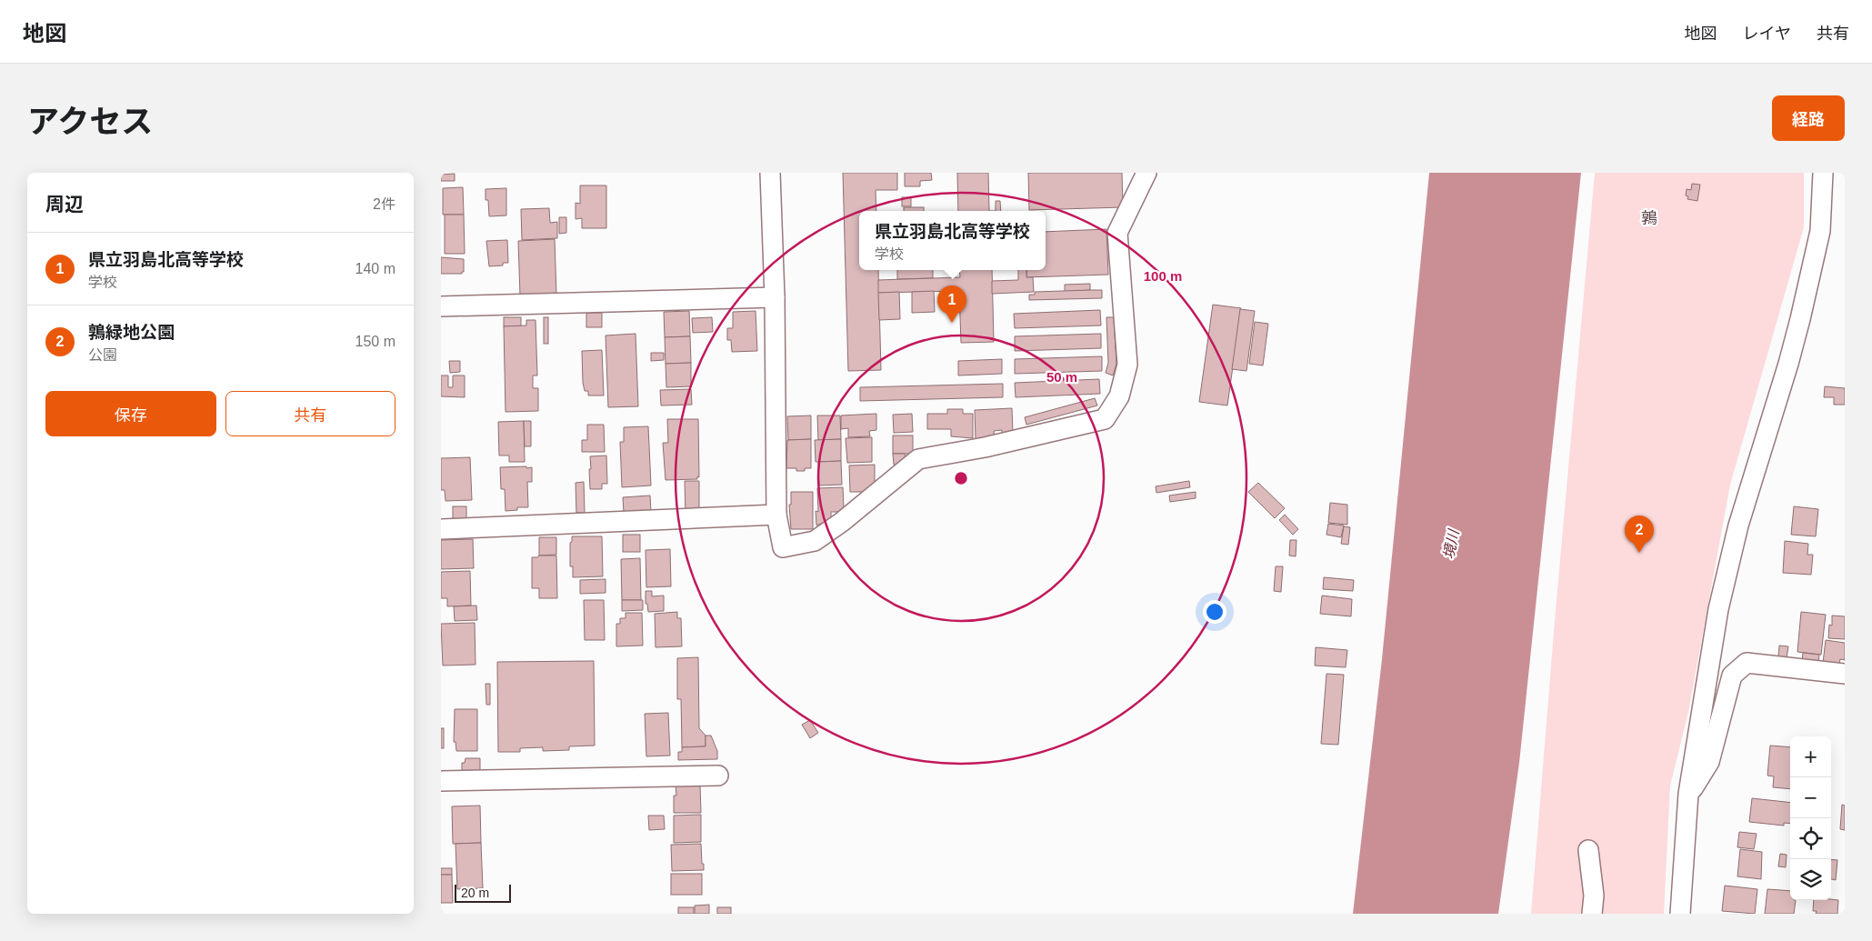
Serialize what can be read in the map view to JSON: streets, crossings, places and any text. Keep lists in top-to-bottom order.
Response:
{
  "districts": ["鶉"],
  "water": ["境川"],
  "scale_bar": "20 m",
  "page": {
    "header": "地図",
    "nav": ["地図", "レイヤ", "共有"],
    "title": "アクセス",
    "buttons": [
      "経路",
      ["保存", "共有"]
    ],
    "heading": ["周辺", "2件"],
    "popup": ["県立羽島北高等学校", "学校"],
    "list": [
      {
        "mark": "1",
        "name": "県立羽島北高等学校",
        "note": "学校",
        "value": "140 m"
      },
      {
        "mark": "2",
        "name": "鶉緑地公園",
        "note": "公園",
        "value": "150 m"
      }
    ],
    "pins": ["1", "2"],
    "map_buttons": ["+", "−"],
    "scale": "20 m"
  },
  "rings": ["100 m", "50 m"]
}
